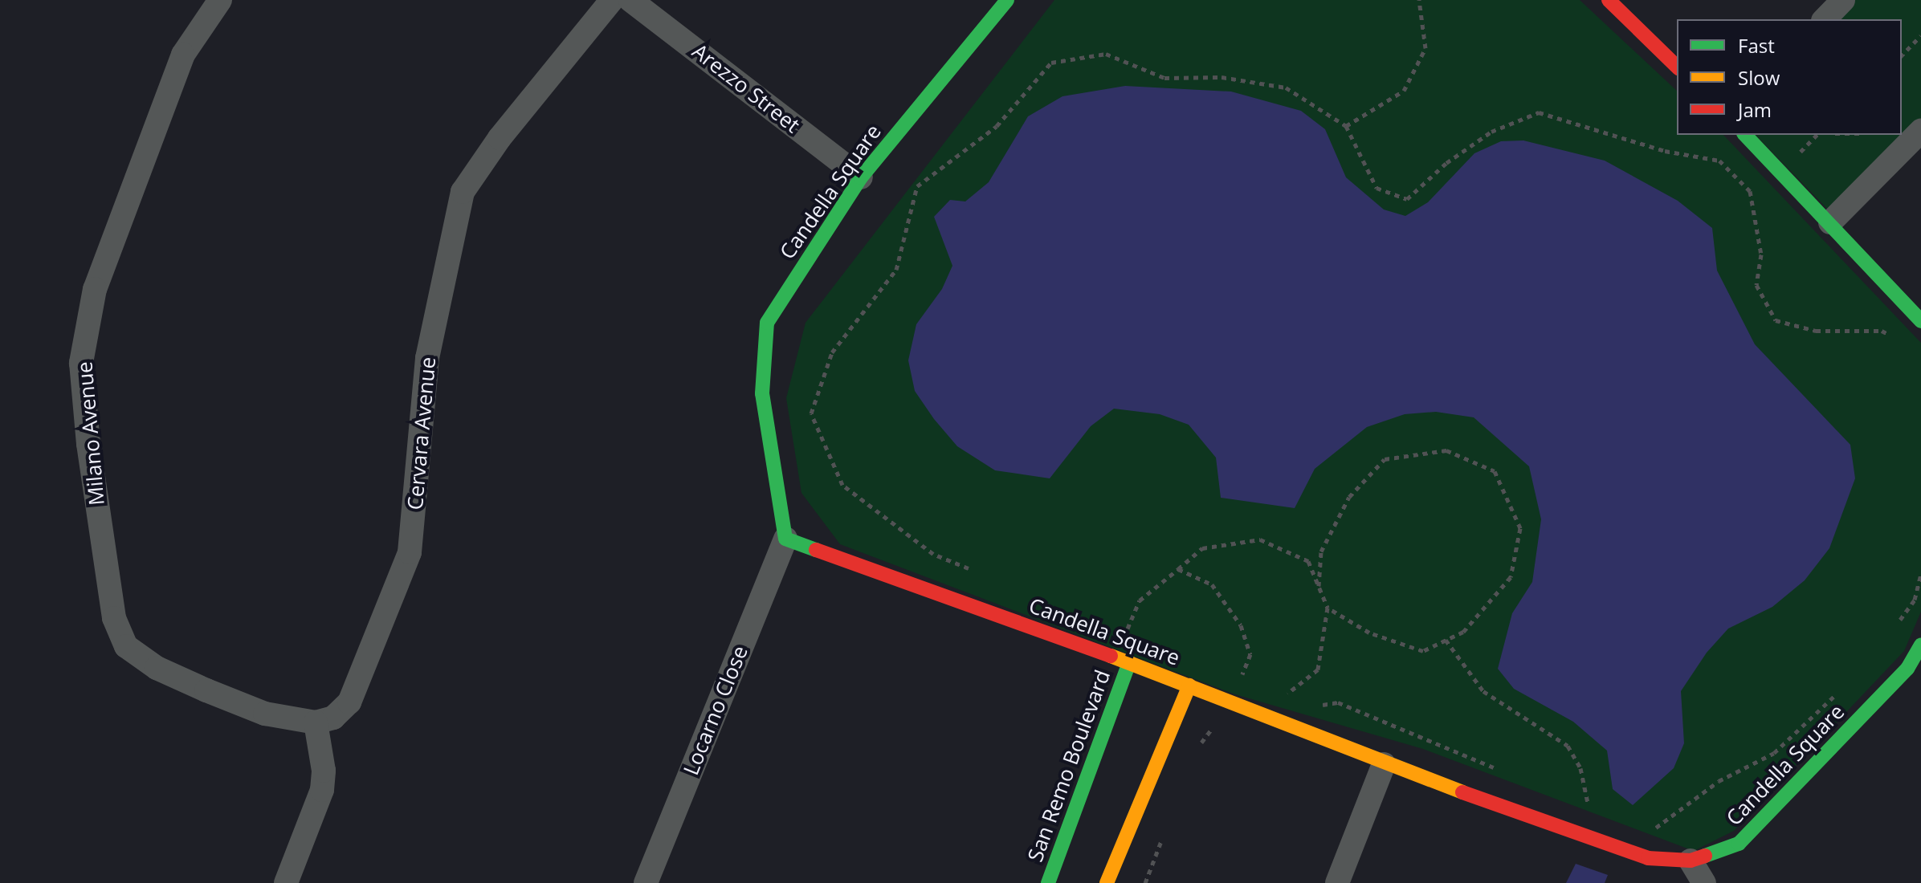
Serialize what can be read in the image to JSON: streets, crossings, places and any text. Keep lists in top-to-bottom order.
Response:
{
  "streets": {
    "street": [
      "Arezzo Street",
      "Candella Square",
      "Milano Avenue",
      "Cervara Avenue",
      "Locarno Close",
      "San Remo Boulevard"
    ]
  },
  "crossings": [
    ["Arezzo Street", "Candella Square"],
    ["Candella Square", "Locarno Close"],
    ["Candella Square", "San Remo Boulevard"],
    ["Milano Avenue", "Cervara Avenue"]
  ],
  "legend": ["Fast", "Slow", "Jam"]
}
